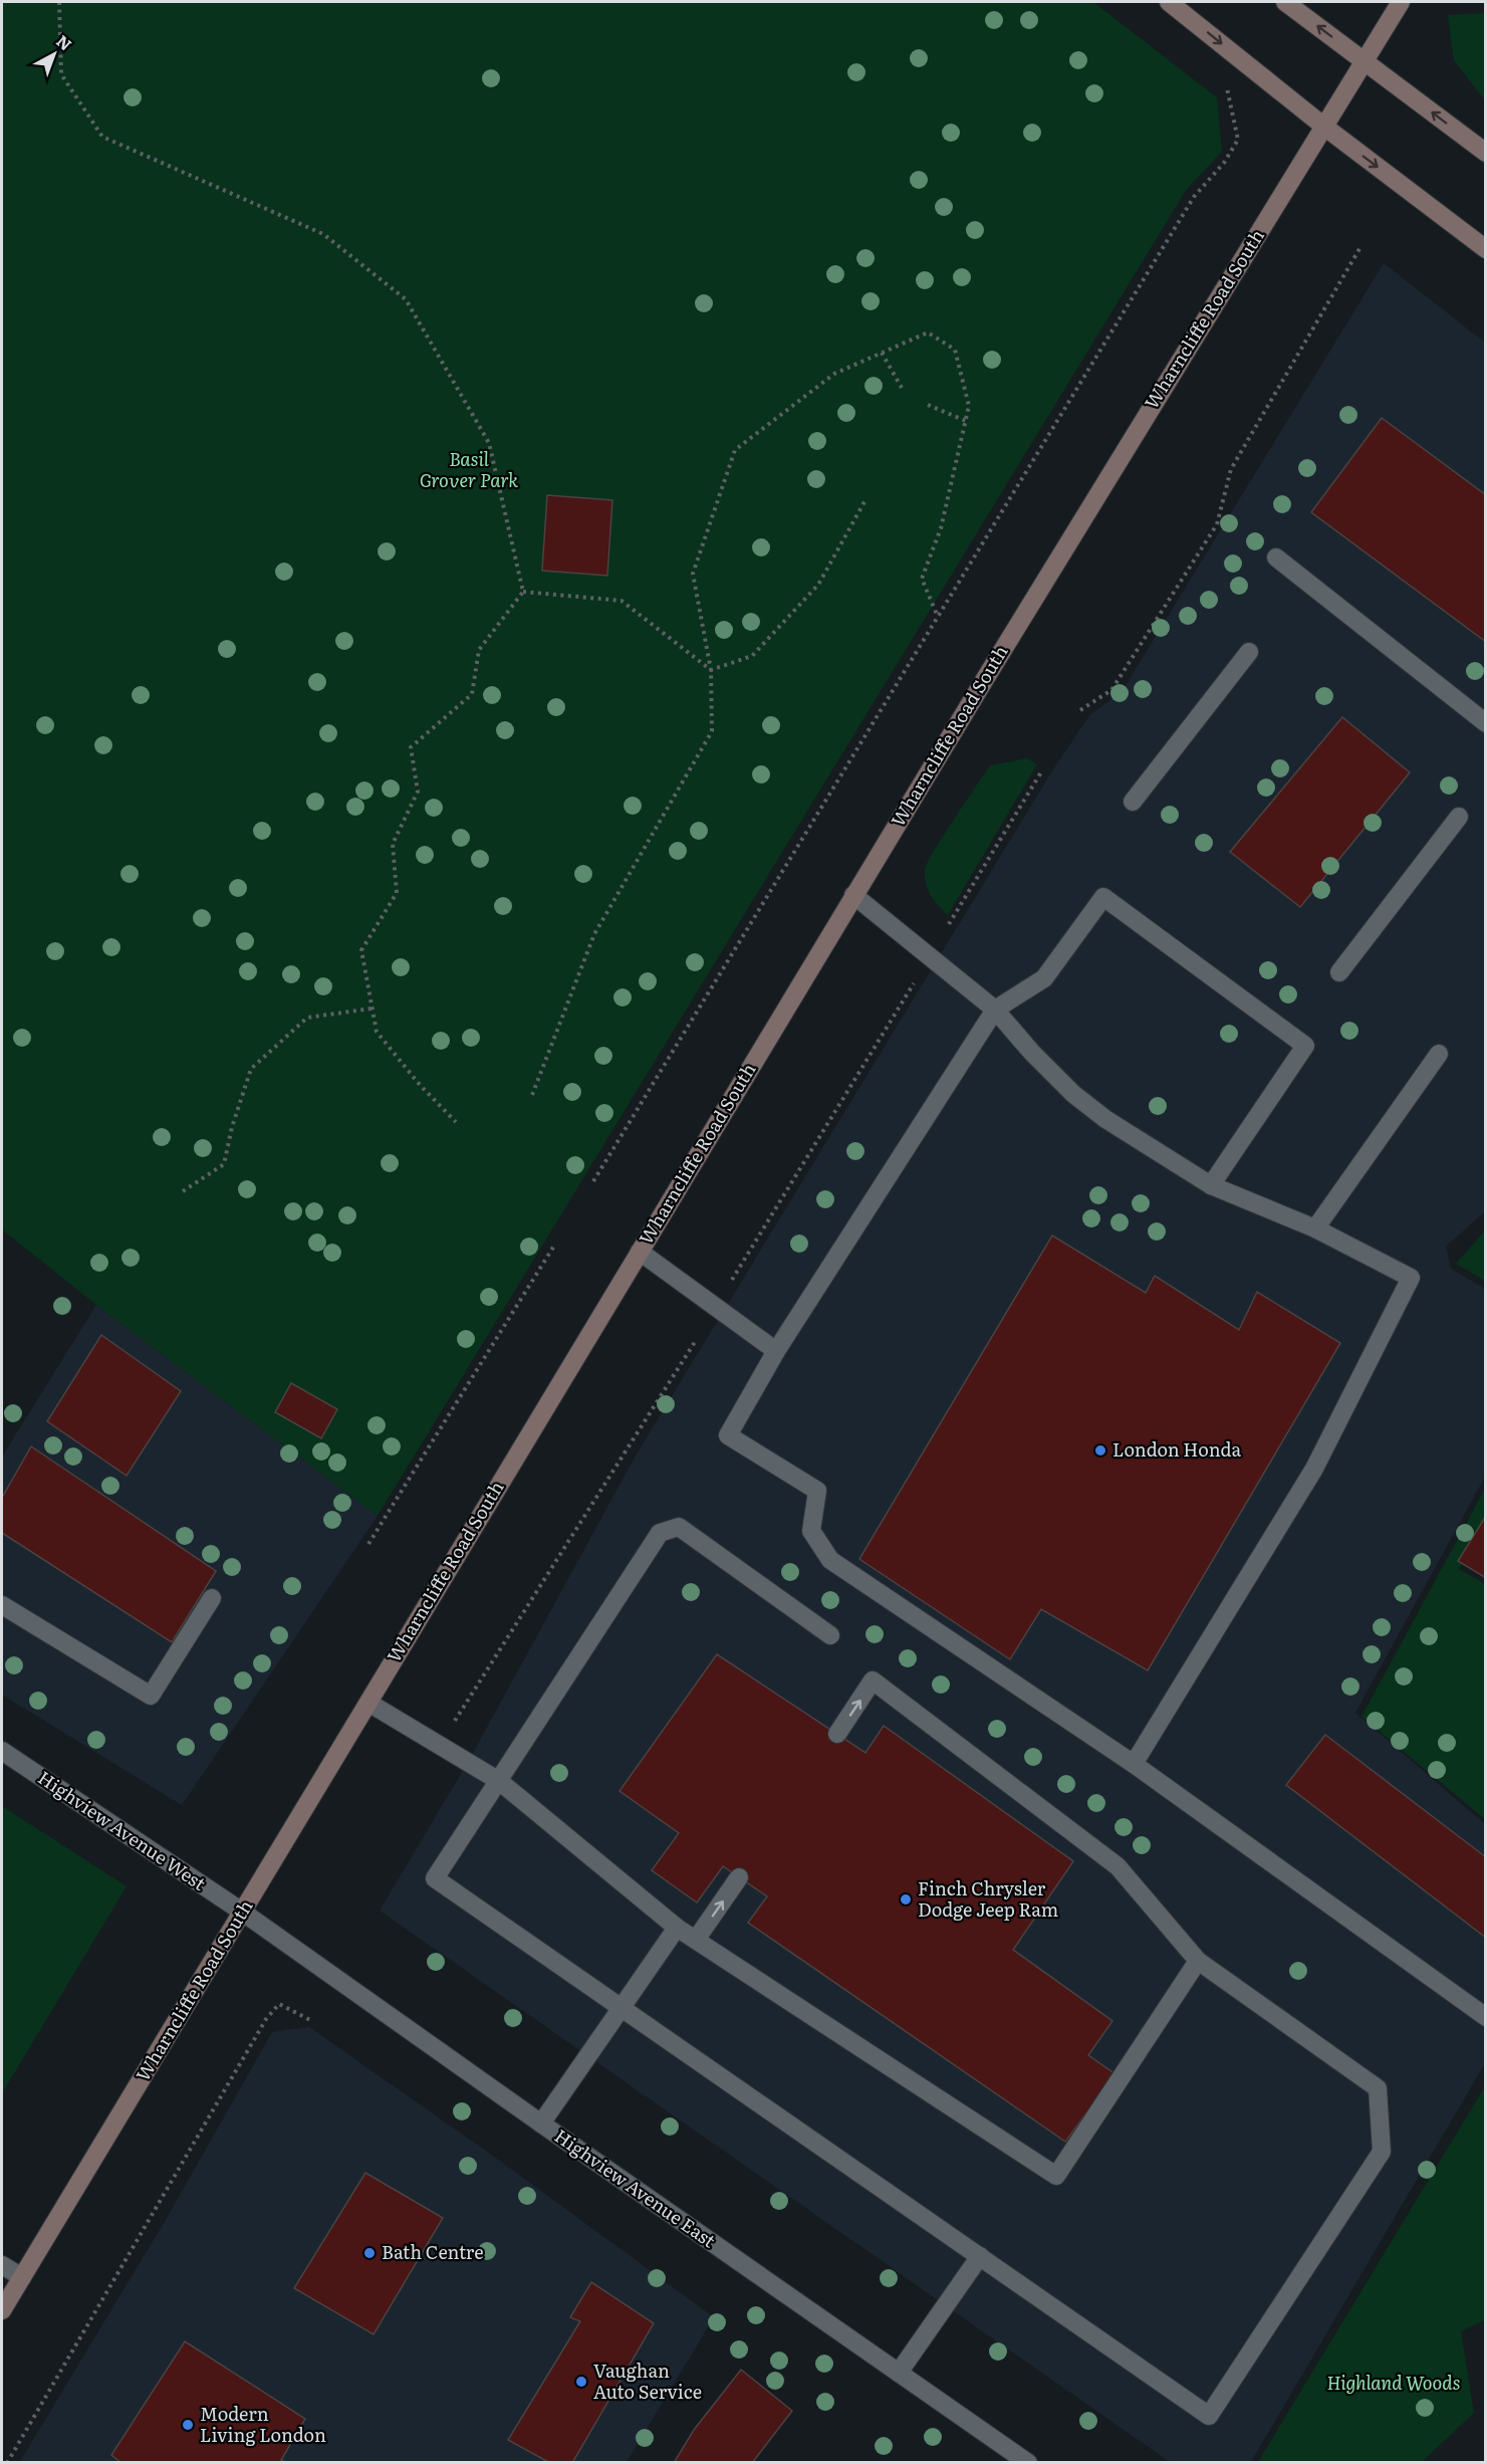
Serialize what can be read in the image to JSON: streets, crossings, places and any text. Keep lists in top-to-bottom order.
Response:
{
  "streets": {
    "main road": ["Wharncliffe Road South"],
    "street": ["Highview Avenue West", "Highview Avenue East"]
  },
  "crossings": [
    ["Wharncliffe Road South", "Highview Avenue West"],
    ["Wharncliffe Road South", "Highview Avenue East"],
    ["Highview Avenue West", "Highview Avenue East"]
  ],
  "parks": ["Basil Grover Park", "Highland Woods"],
  "places": [
    "London Honda",
    "Finch Chrysler Dodge Jeep Ram",
    "Bath Centre",
    "Vaughan Auto Service",
    "Modern Living London"
  ],
  "north": "top right"
}
